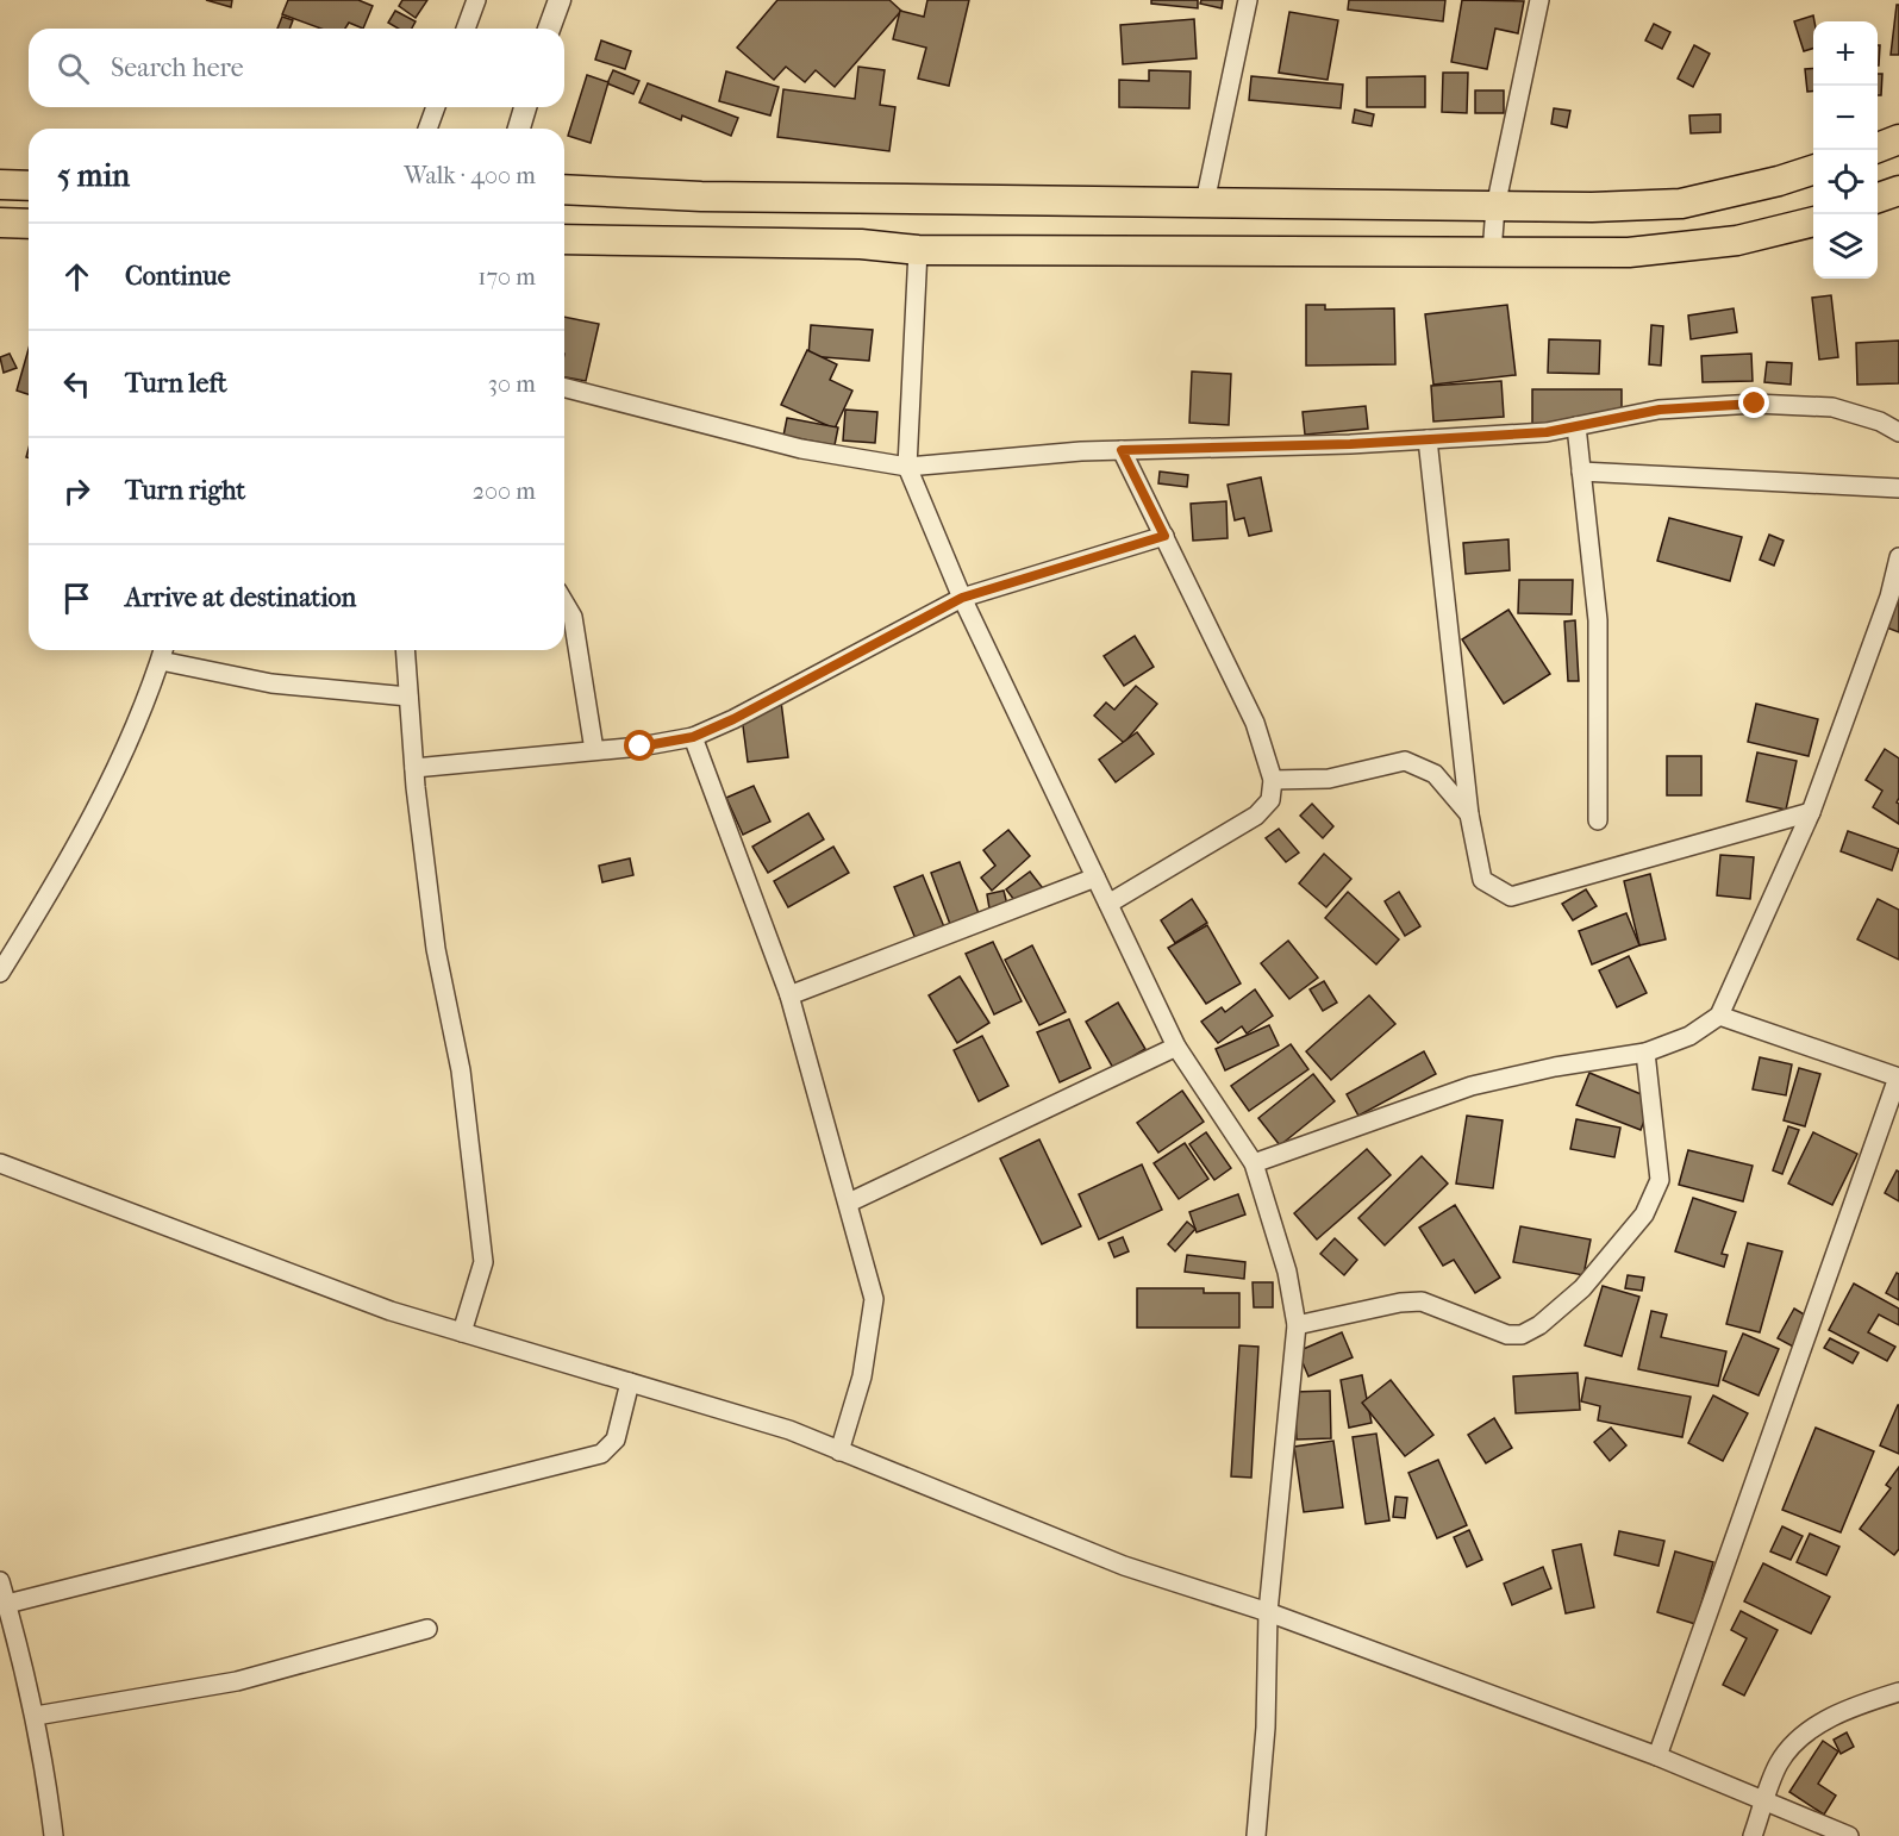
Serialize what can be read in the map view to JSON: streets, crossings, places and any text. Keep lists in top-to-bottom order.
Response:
{
  "page": {
    "map_buttons": ["+", "−"],
    "search": "Search here",
    "heading": ["5 min", "Walk · 400 m"],
    "list": [
      ["Continue", "170 m"],
      ["Turn left", "30 m"],
      ["Turn right", "200 m"],
      "Arrive at destination"
    ]
  }
}
